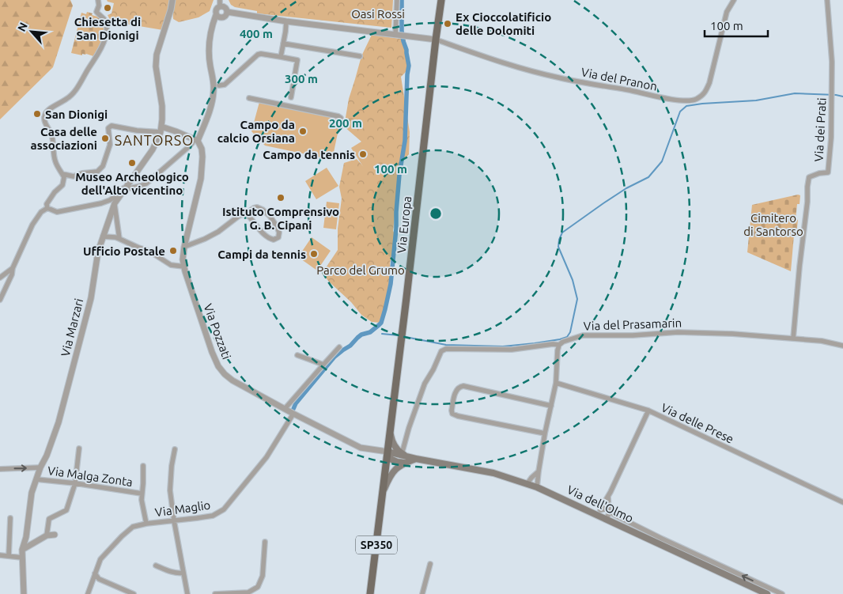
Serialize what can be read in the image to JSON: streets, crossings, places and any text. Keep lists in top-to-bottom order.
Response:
{
  "streets": {
    "main road": ["Via Europa", "Via dell'Olmo", "SP350"],
    "street": [
      "Via del Pranon",
      "Via dei Prati",
      "Via del Prasamarin",
      "Via Marzari",
      "Via Pozzati",
      "Via delle Prese",
      "Via Malga Zonta",
      "Via Maglio"
    ]
  },
  "crossings": [
    ["Via del Pranon", "Via Europa"],
    ["Via dei Prati", "Via del Prasamarin"],
    ["Via Europa", "Via Pozzati"],
    ["Via Europa", "SP350"],
    ["Via del Prasamarin", "Via dell'Olmo"],
    ["Via Marzari", "Via Malga Zonta"],
    ["Via Pozzati", "Via Maglio"],
    ["Via Pozzati", "SP350"],
    ["Via delle Prese", "Via dell'Olmo"],
    ["Via dell'Olmo", "SP350"]
  ],
  "districts": ["SANTORSO"],
  "parks": ["Oasi Rossi", "Cimitero di Santorso", "Parco del Grumo"],
  "places": [
    "Chiesetta di San Dionigi",
    "Ex Cioccolatificio delle Dolomiti",
    "San Dionigi",
    "Campo da calcio Orsiana",
    "Casa delle associazioni",
    "Campo da tennis",
    "Museo Archeologico dell'Alto vicentino",
    "Istituto Comprensivo G. B. Cipani",
    "Ufficio Postale",
    "Campi da tennis"
  ],
  "scale_bar": "100 m",
  "north": "top left",
  "rings": [
    "400 m",
    "300 m",
    "200 m",
    "100 m"
  ]
}
